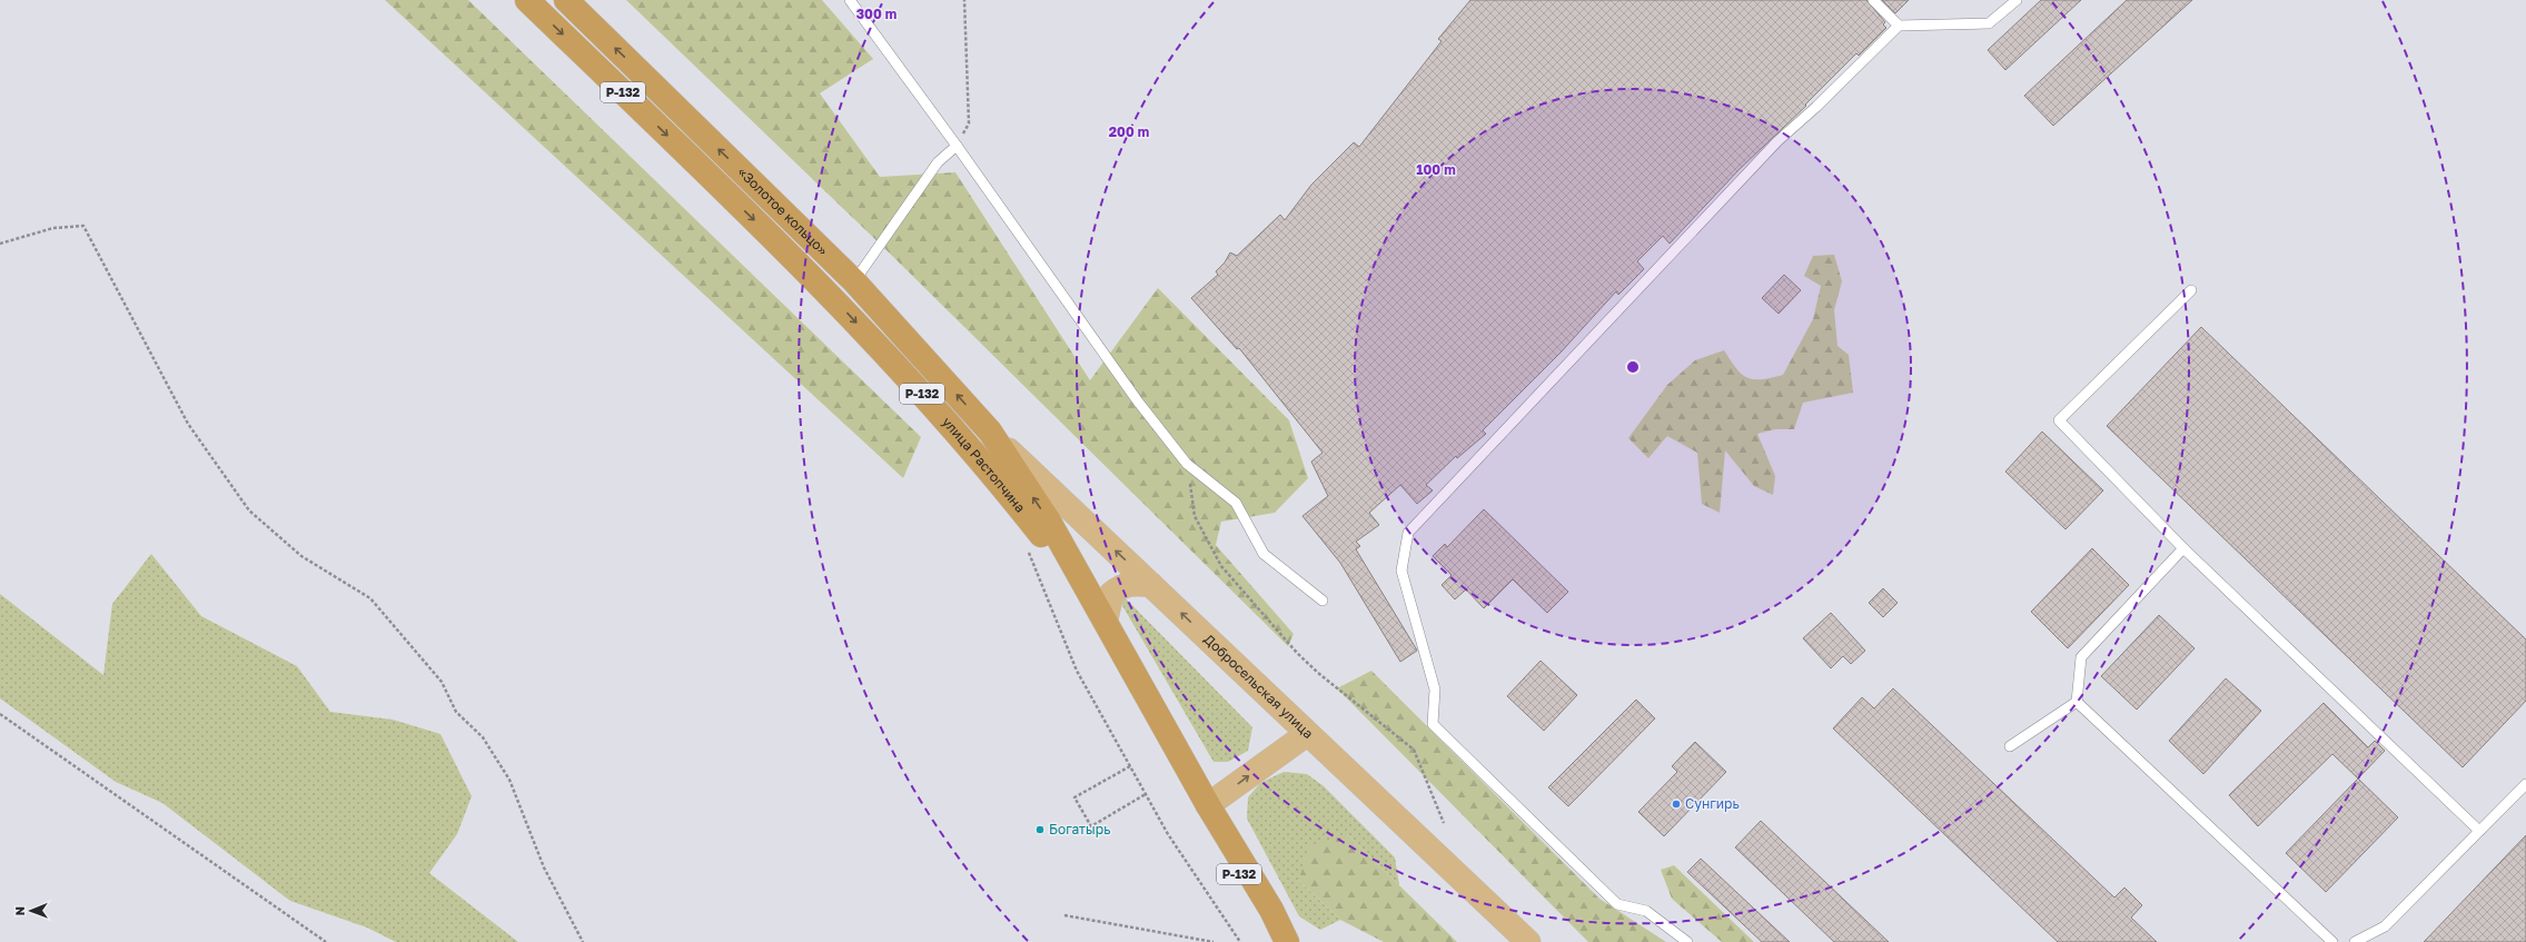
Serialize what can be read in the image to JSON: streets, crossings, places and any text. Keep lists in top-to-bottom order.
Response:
{
  "streets": {
    "highway": ["Р-132", "«Золотое кольцо»", "улица Растопчина"],
    "main road": ["Добросельская улица"]
  },
  "crossings": [
    ["«Золотое кольцо»", "улица Растопчина"],
    ["«Золотое кольцо»", "Добросельская улица"],
    ["улица Растопчина", "Добросельская улица"]
  ],
  "one_way": ["Добросельская улица"],
  "places": ["Сунгирь", "Богатырь"],
  "north": "left",
  "rings": ["300 m", "200 m", "100 m"]
}
